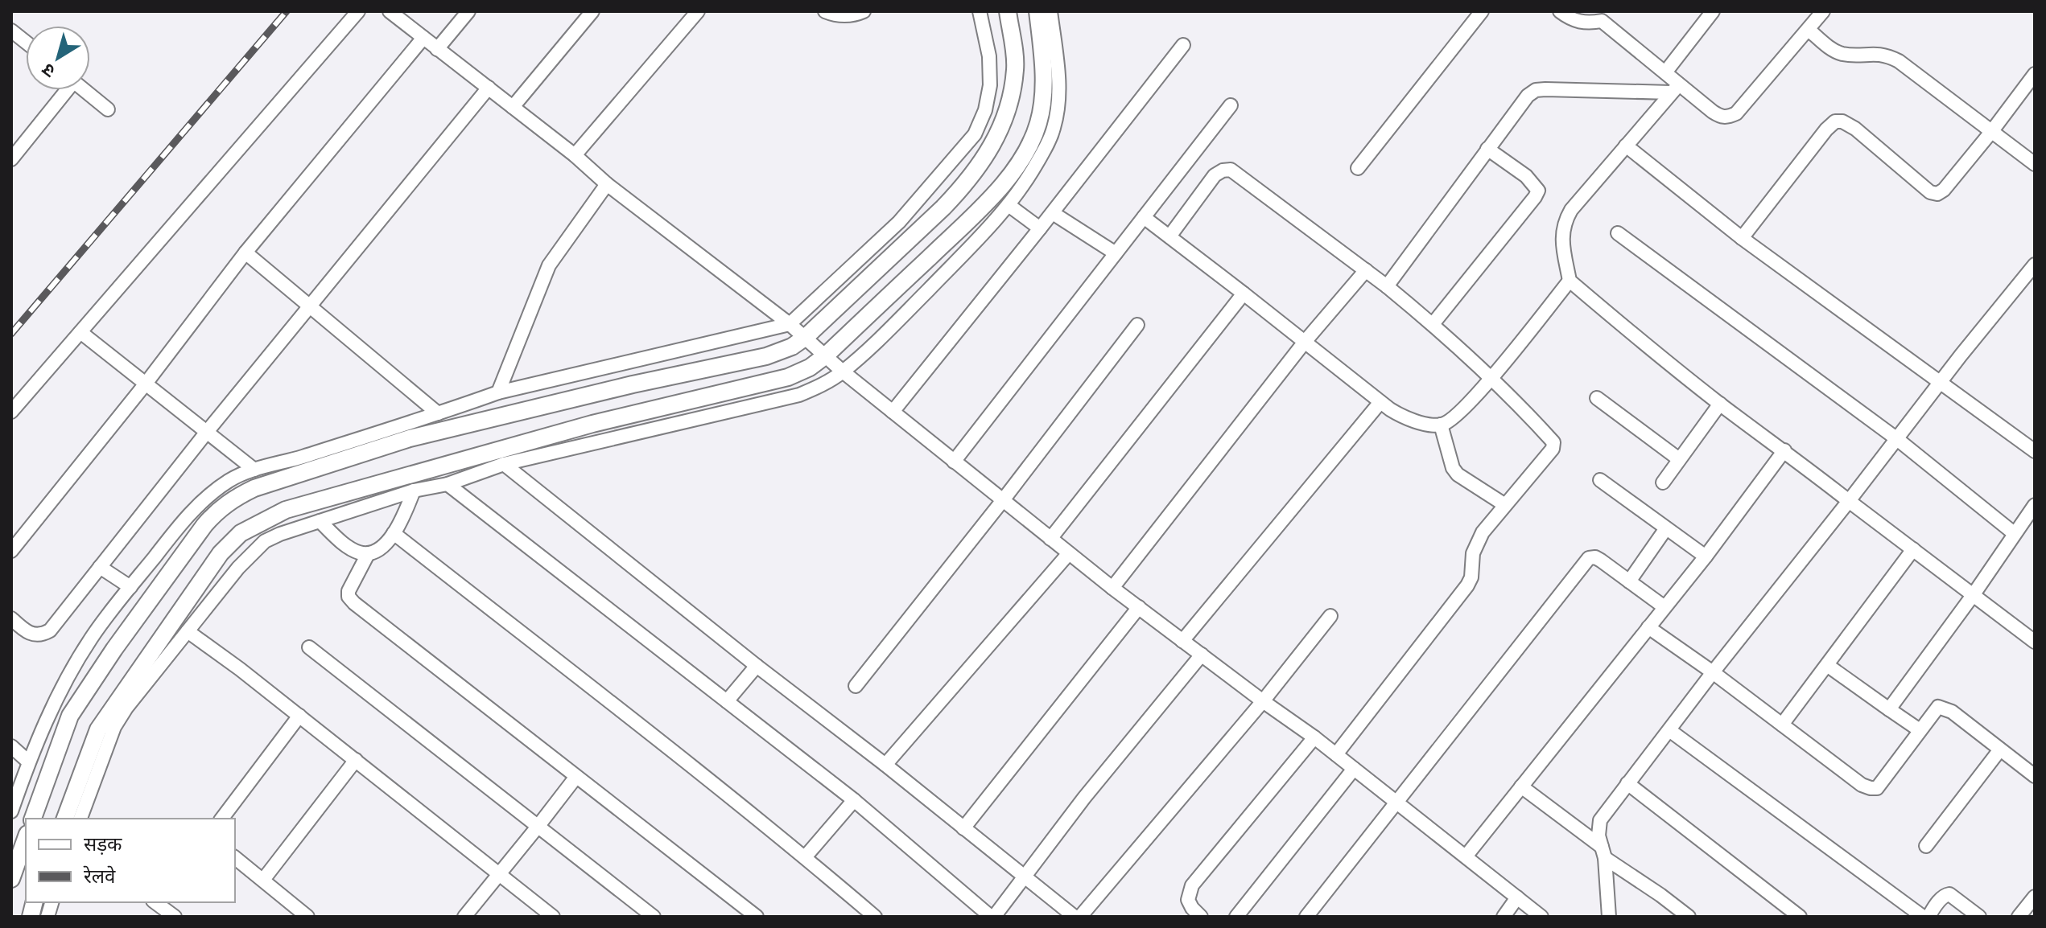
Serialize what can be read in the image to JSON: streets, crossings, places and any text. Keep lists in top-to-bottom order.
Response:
{
  "legend": ["सड़क", "रेलवे"],
  "north": "bottom left"
}
